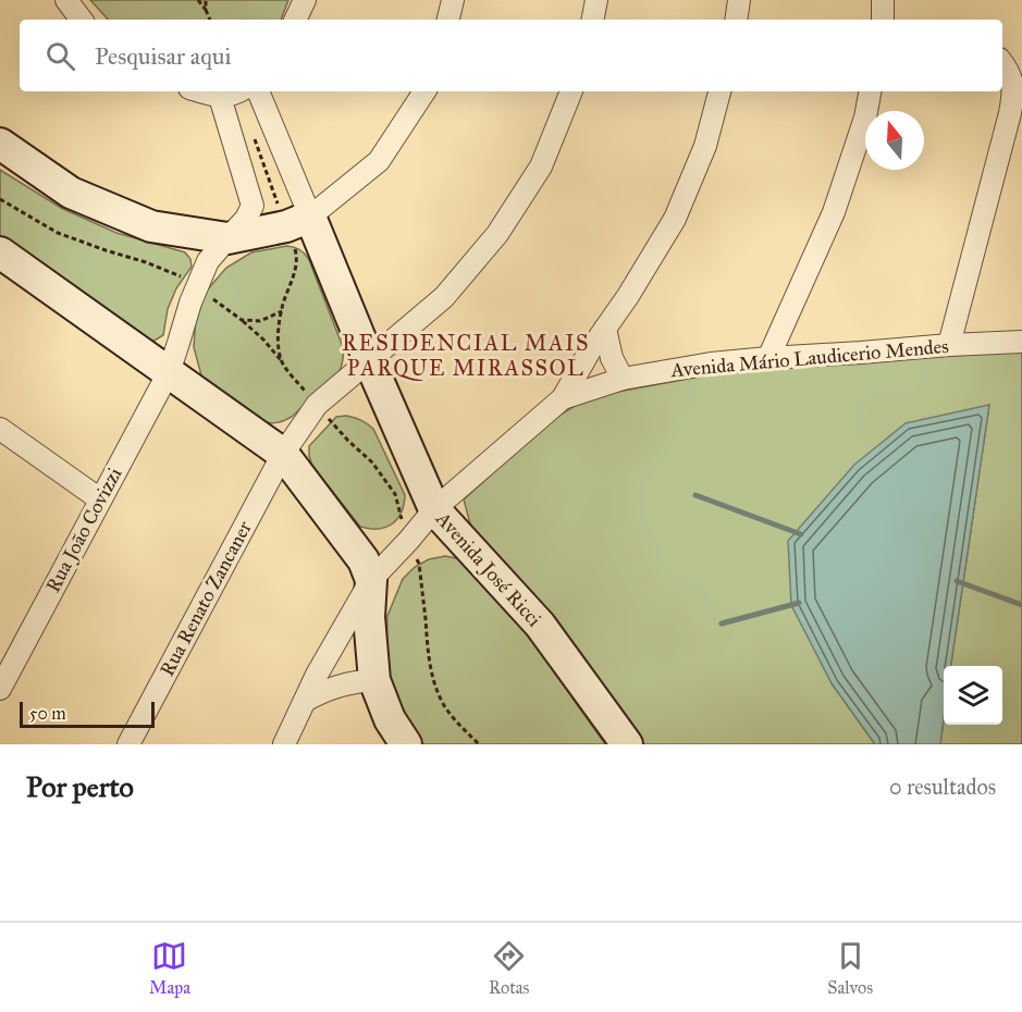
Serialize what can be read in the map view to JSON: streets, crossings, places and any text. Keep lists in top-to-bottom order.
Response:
{
  "streets": {
    "street": [
      "Avenida Mário Laudicerio Mendes",
      "Rua João Covizzi",
      "Avenida José Ricci",
      "Rua Renato Zancaner"
    ]
  },
  "crossings": [
    ["Avenida José Ricci", "Rua Renato Zancaner"]
  ],
  "districts": ["RESIDENCIAL MAIS PARQUE MIRASSOL"],
  "scale_bar": "50 m",
  "north": "top",
  "page": {
    "search": "Pesquisar aqui",
    "scale": "50 m",
    "heading": ["Por perto", "0 resultados"],
    "nav": ["Mapa", "Rotas", "Salvos"]
  }
}
